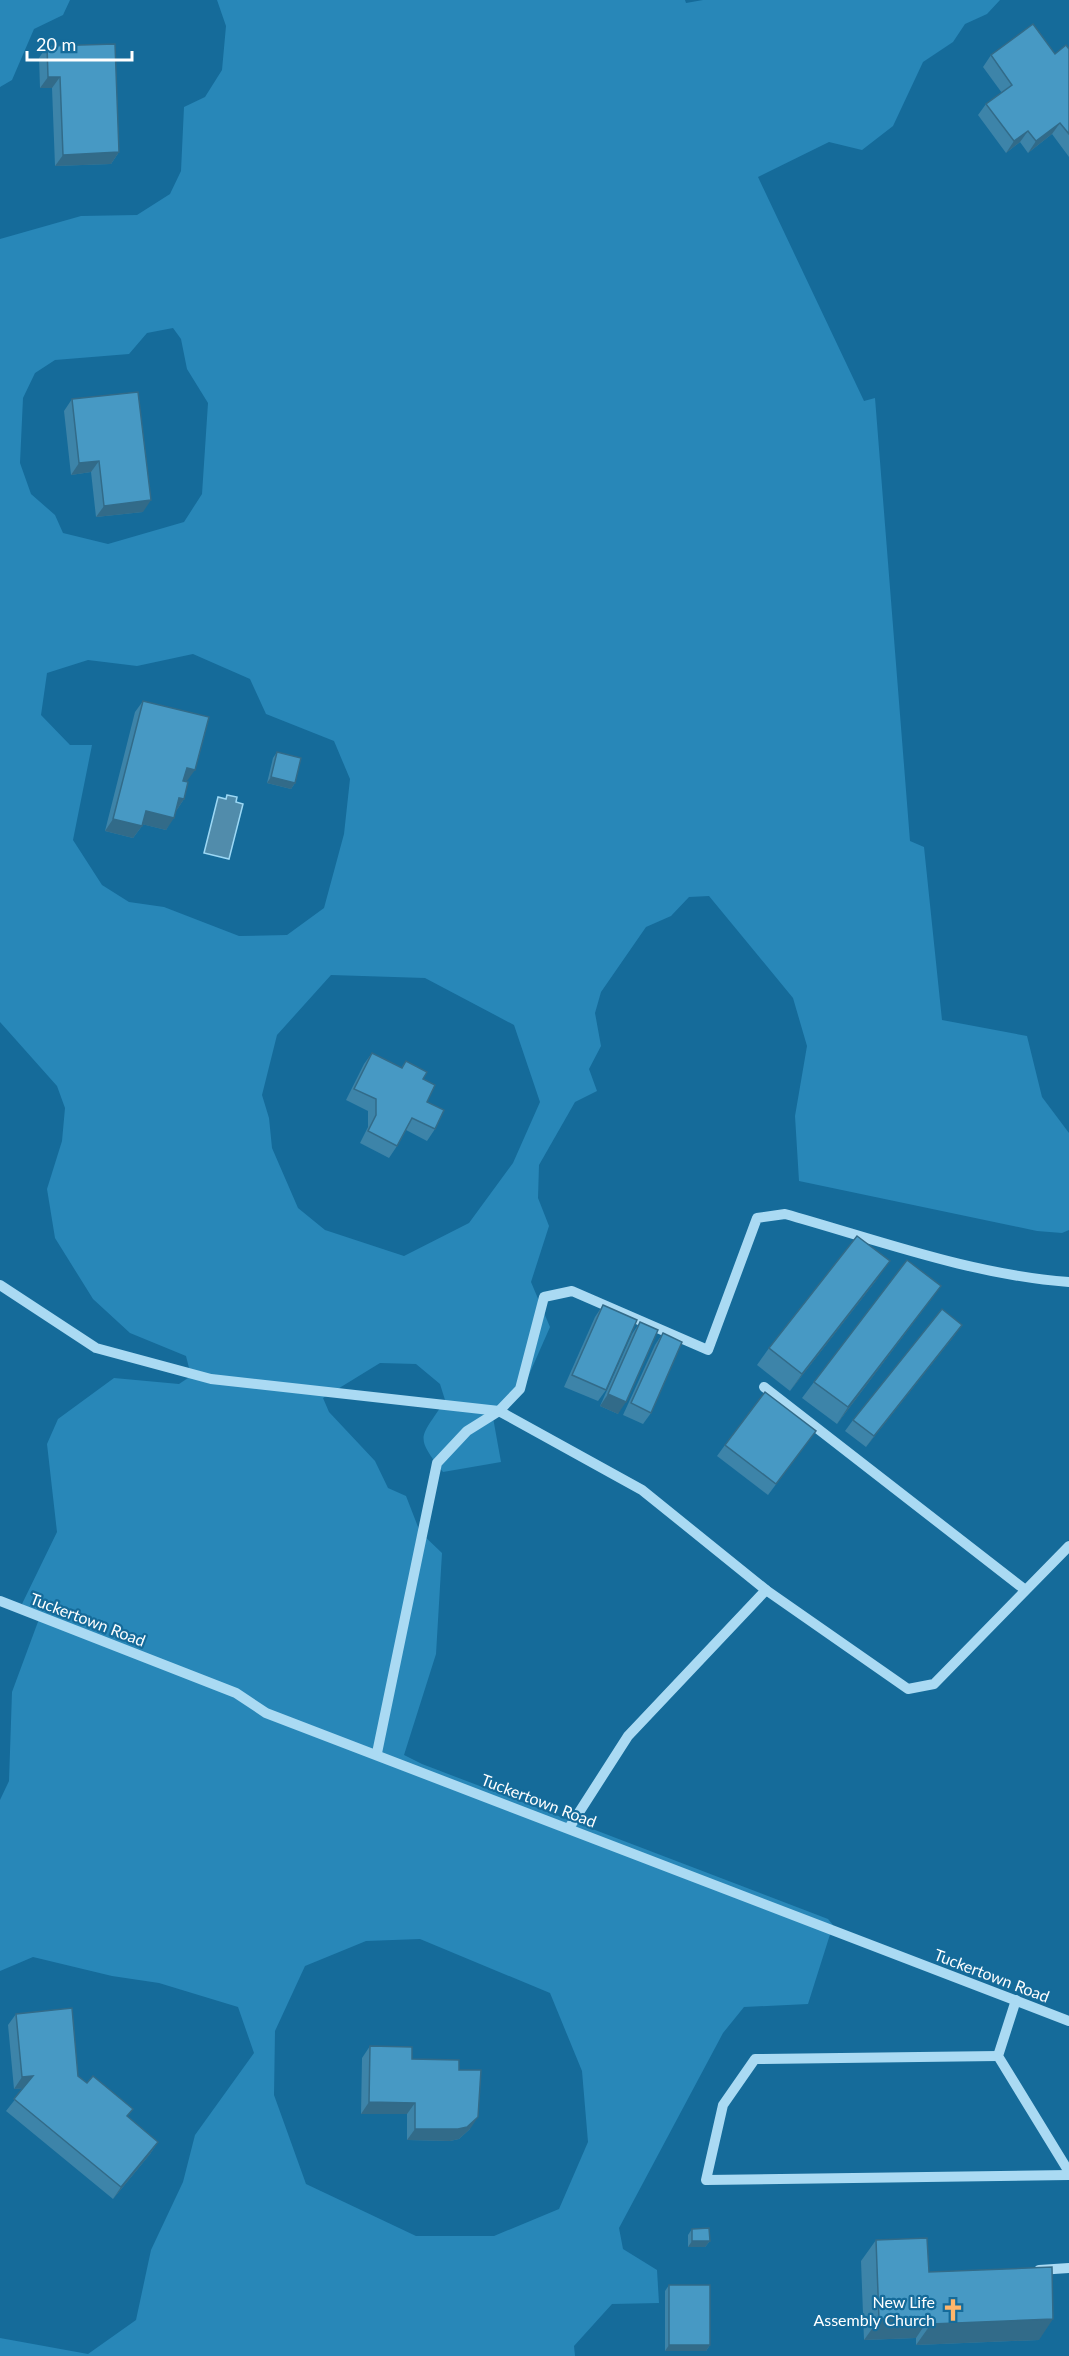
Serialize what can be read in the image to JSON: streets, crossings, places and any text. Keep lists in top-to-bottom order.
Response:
{
  "streets": {
    "street": ["Tuckertown Road"]
  },
  "places": {
    "church": ["New Life Assembly Church"]
  },
  "scale_bar": "20 m"
}
